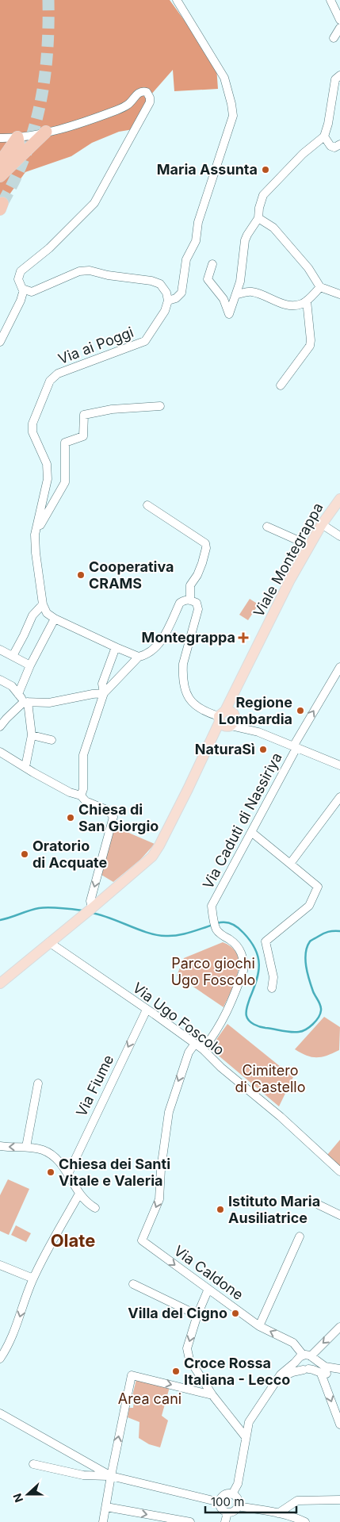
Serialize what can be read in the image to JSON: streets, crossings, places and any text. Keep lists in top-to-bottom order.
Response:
{
  "streets": {
    "main road": ["Viale Montegrappa"],
    "street": [
      "Via ai Poggi",
      "Via Caduti di Nassiriya",
      "Via Ugo Foscolo",
      "Via Fiume",
      "Via Caldone"
    ]
  },
  "crossings": [
    ["Viale Montegrappa", "Via Ugo Foscolo"],
    ["Via Caduti di Nassiriya", "Via Ugo Foscolo"],
    ["Via Ugo Foscolo", "Via Fiume"],
    ["Via Ugo Foscolo", "Via Caldone"]
  ],
  "districts": ["Olate"],
  "parks": ["Parco giochi Ugo Foscolo", "Cimitero di Castello", "Area cani"],
  "places": {
    "other": [
      "Maria Assunta",
      "Cooperativa CRAMS",
      "Regione Lombardia",
      "NaturaSì",
      "Chiesa di San Giorgio",
      "Oratorio di Acquate",
      "Chiesa dei Santi Vitale e Valeria",
      "Istituto Maria Ausiliatrice",
      "Villa del Cigno",
      "Croce Rossa Italiana - Lecco"
    ],
    "health": ["Montegrappa"]
  },
  "scale_bar": "100 m",
  "north": "left"
}
